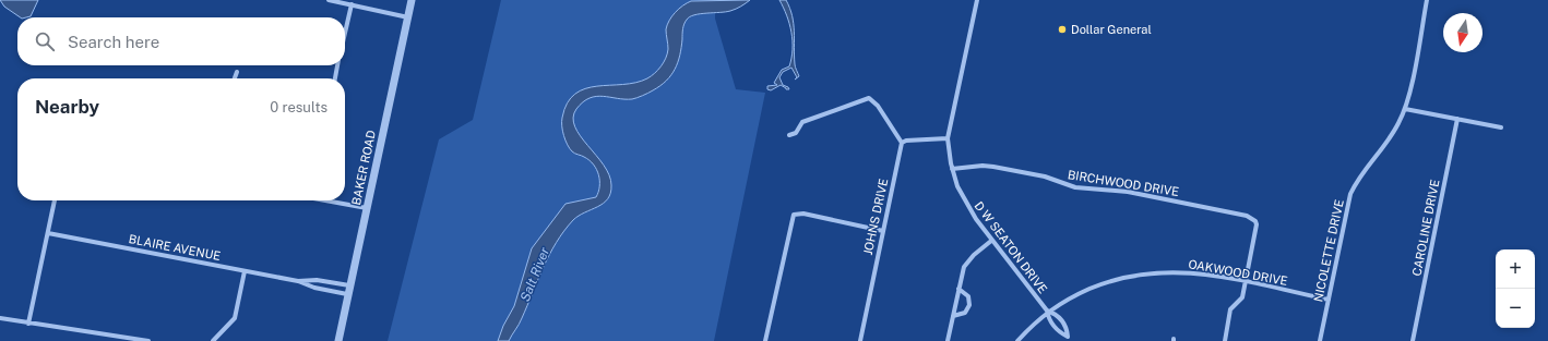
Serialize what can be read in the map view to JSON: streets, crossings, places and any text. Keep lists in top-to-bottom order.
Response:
{
  "streets": {
    "street": [
      "BAKER ROAD",
      "BIRCHWOOD DRIVE",
      "JOHNS DRIVE",
      "CAROLINE DRIVE",
      "BLAIRE AVENUE",
      "D W SEATON DRIVE",
      "NICOLETTE DRIVE",
      "OAKWOOD DRIVE"
    ]
  },
  "crossings": [
    ["BAKER ROAD", "BLAIRE AVENUE"],
    ["BIRCHWOOD DRIVE", "D W SEATON DRIVE"],
    ["BIRCHWOOD DRIVE", "OAKWOOD DRIVE"],
    ["D W SEATON DRIVE", "OAKWOOD DRIVE"],
    ["NICOLETTE DRIVE", "OAKWOOD DRIVE"]
  ],
  "water": ["Salt River"],
  "places": ["Dollar General"],
  "north": "bottom",
  "page": {
    "search": "Search here",
    "heading": ["Nearby", "0 results"],
    "map_buttons": ["+", "−"]
  }
}
